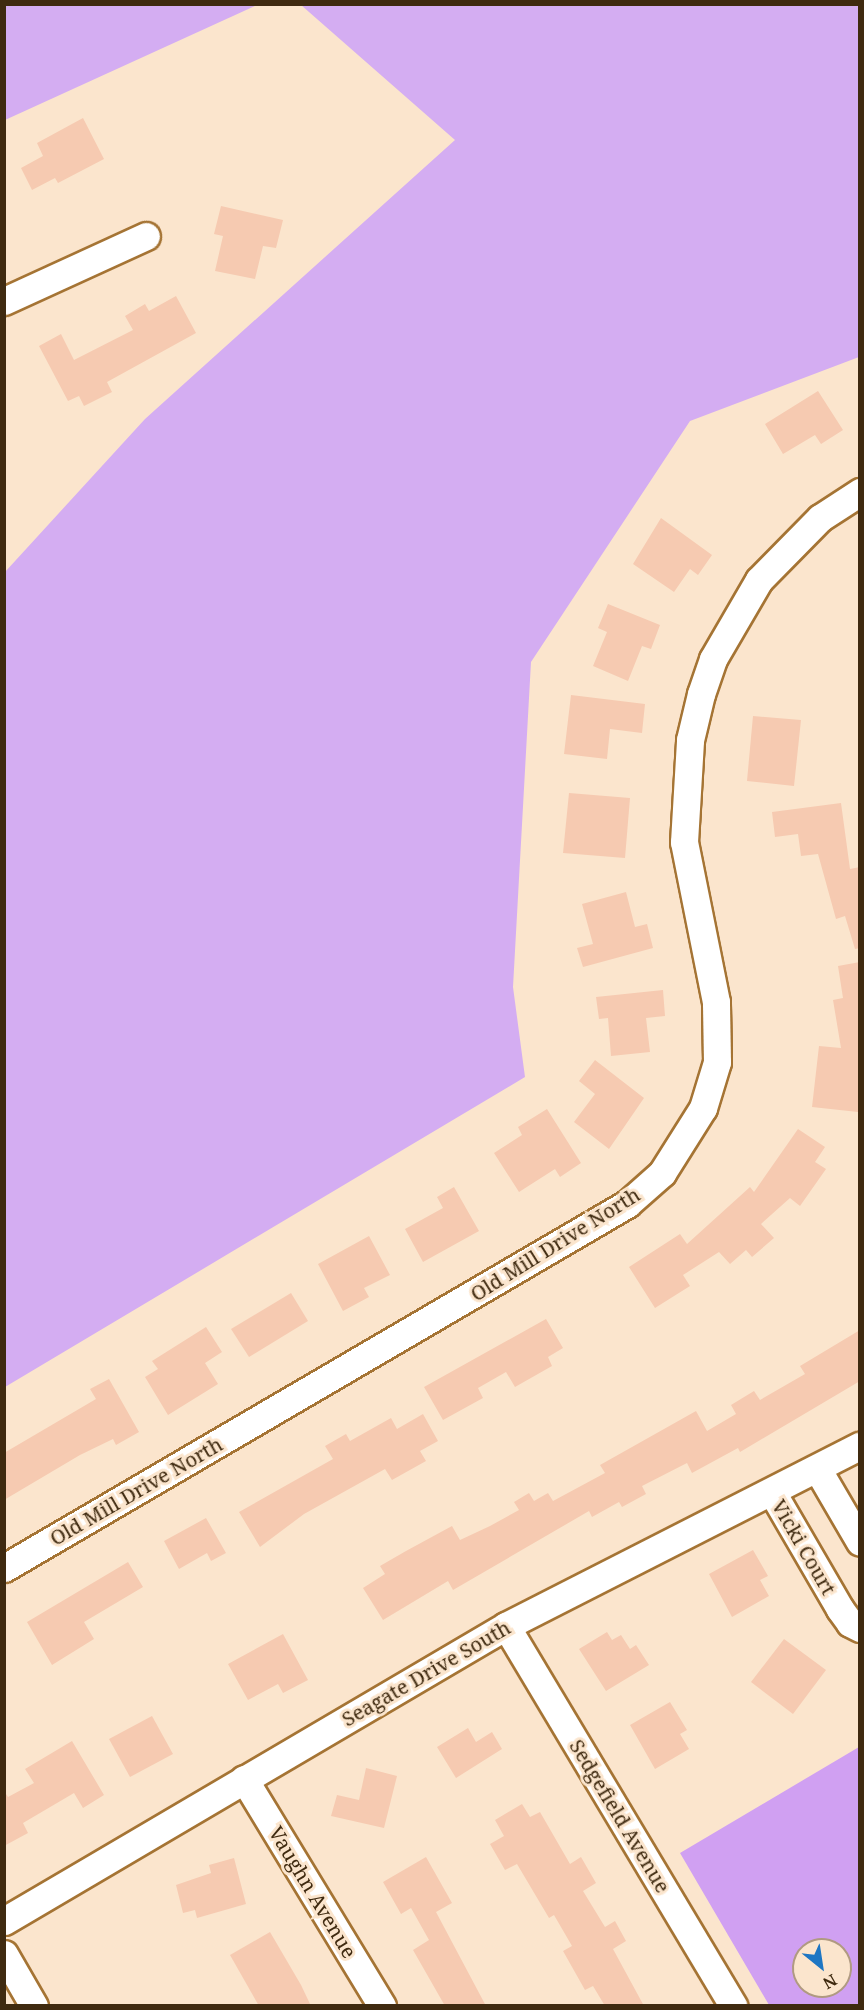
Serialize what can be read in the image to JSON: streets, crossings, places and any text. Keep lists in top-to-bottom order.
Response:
{
  "streets": {
    "street": [
      "Old Mill Drive North",
      "Vicki Court",
      "Seagate Drive South",
      "Sedgefield Avenue",
      "Vaughn Avenue"
    ]
  },
  "crossings": [
    ["Vicki Court", "Seagate Drive South"],
    ["Seagate Drive South", "Sedgefield Avenue"],
    ["Seagate Drive South", "Vaughn Avenue"]
  ],
  "north": "bottom right"
}
